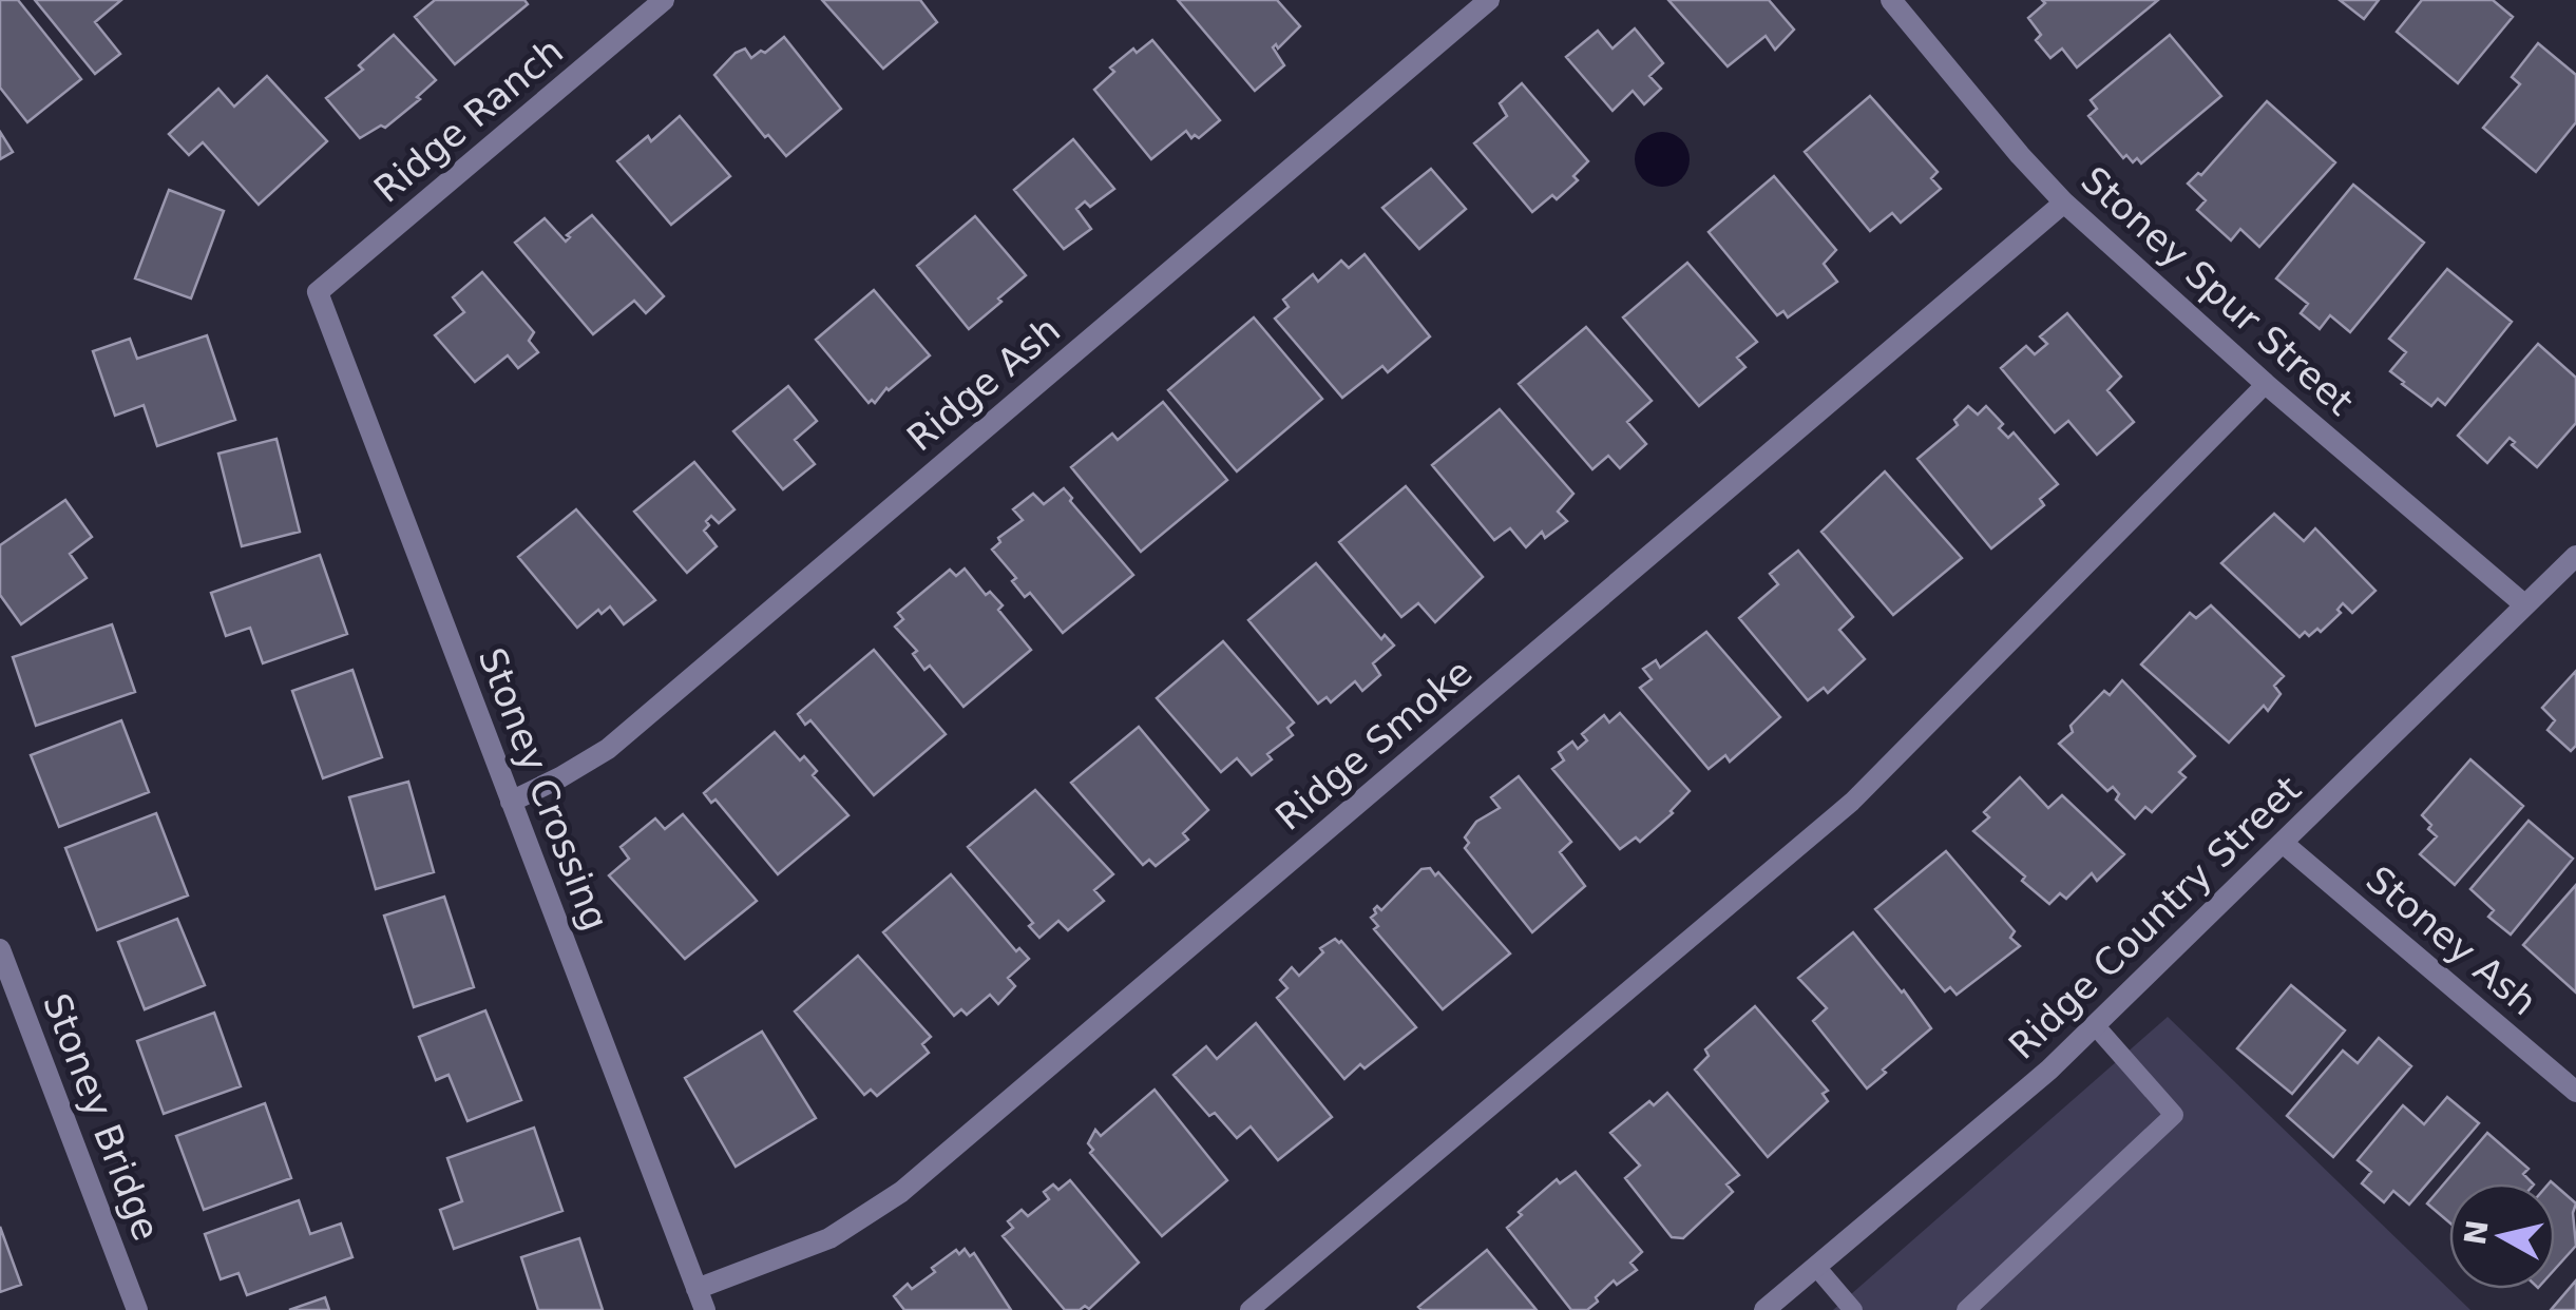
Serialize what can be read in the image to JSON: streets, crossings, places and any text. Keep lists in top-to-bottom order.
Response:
{
  "streets": {
    "street": [
      "Ridge Ranch",
      "Stoney Spur Street",
      "Ridge Ash",
      "Ridge Smoke",
      "Stoney Crossing",
      "Ridge Country Street",
      "Stoney Ash",
      "Stoney Bridge"
    ]
  },
  "crossings": [
    ["Ridge Ranch", "Stoney Crossing"],
    ["Stoney Spur Street", "Ridge Smoke"],
    ["Stoney Spur Street", "Ridge Country Street"],
    ["Ridge Ash", "Stoney Crossing"],
    ["Ridge Smoke", "Stoney Crossing"],
    ["Ridge Country Street", "Stoney Ash"]
  ],
  "north": "left"
}
